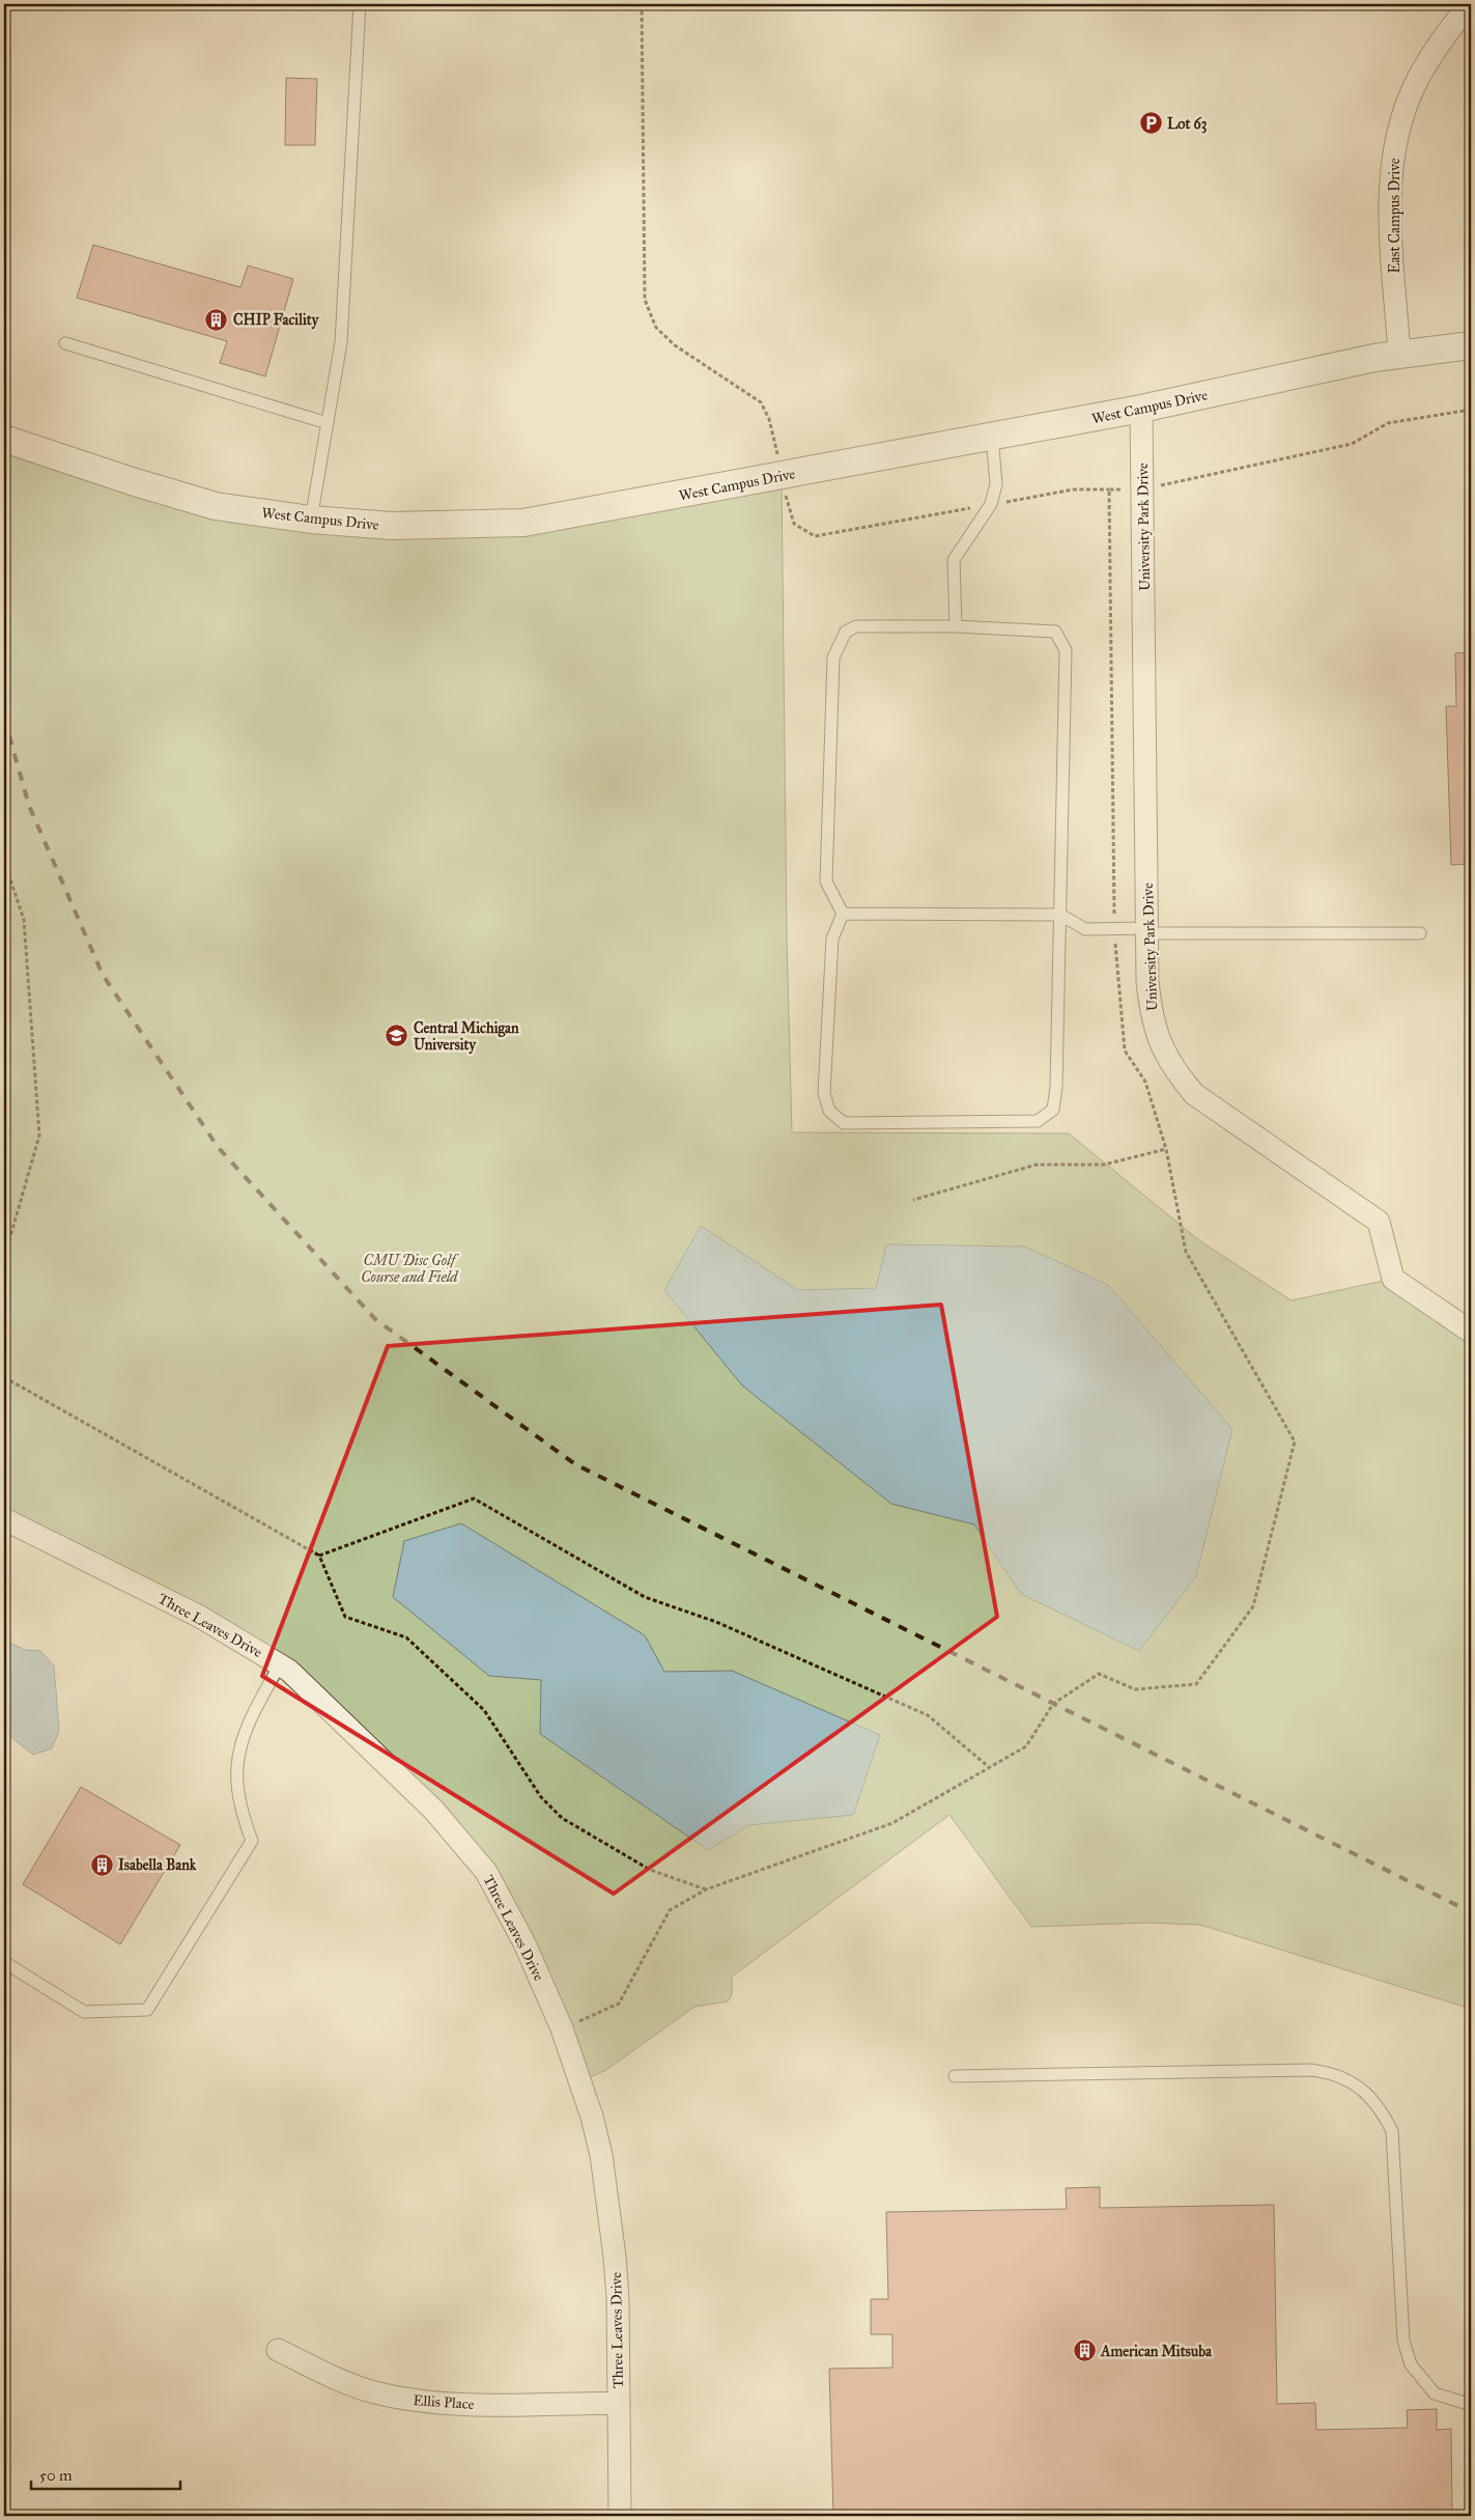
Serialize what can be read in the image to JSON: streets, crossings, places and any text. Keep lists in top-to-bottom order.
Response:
{
  "streets": {
    "street": [
      "East Campus Drive",
      "West Campus Drive",
      "University Park Drive",
      "Three Leaves Drive",
      "Ellis Place"
    ]
  },
  "crossings": [
    ["East Campus Drive", "West Campus Drive"],
    ["West Campus Drive", "University Park Drive"],
    ["Three Leaves Drive", "Ellis Place"]
  ],
  "parks": ["CMU Disc Golf Course and Field"],
  "places": {
    "parking": ["Lot 63"],
    "building": ["CHIP Facility", "Isabella Bank", "American Mitsuba"],
    "school or university": ["Central Michigan University"]
  },
  "scale_bar": "50 m"
}
